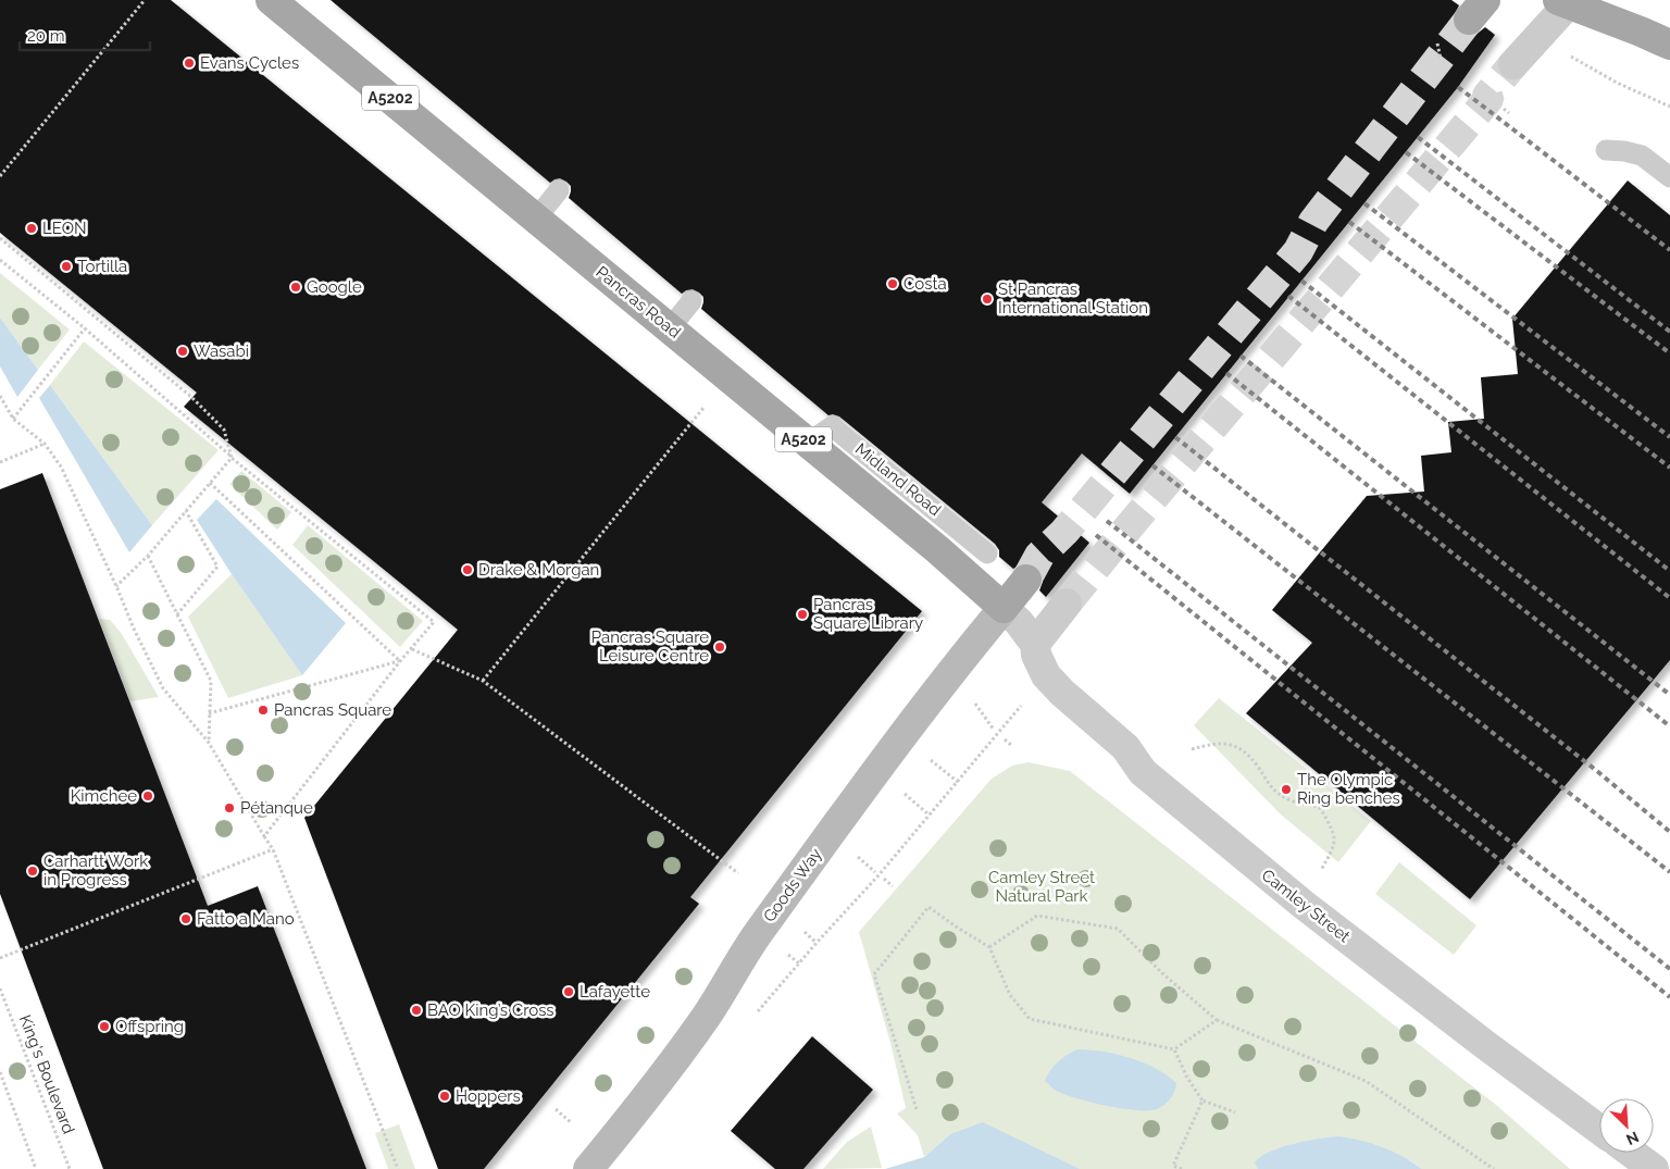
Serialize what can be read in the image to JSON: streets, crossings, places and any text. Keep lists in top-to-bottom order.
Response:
{
  "streets": {
    "main road": ["A5202", "Pancras Road"],
    "street": ["Goods Way", "Camley Street"],
    "lane": ["Midland Road"],
    "path": ["King's Boulevard"]
  },
  "crossings": [
    ["Pancras Road", "Midland Road"],
    ["Pancras Road", "Goods Way"],
    ["Pancras Road", "Camley Street"]
  ],
  "parks": ["Camley Street Natural Park"],
  "places": [
    "Evans Cycles",
    "LEON",
    "Tortilla",
    "Costa",
    "Google",
    "St Pancras International Station",
    "Wasabi",
    "Drake & Morgan",
    "Pancras Square Library",
    "Pancras Square Leisure Centre",
    "Pancras Square",
    "The Olympic Ring benches",
    "Kimchee",
    "Pétanque",
    "Carhartt Work in Progress",
    "Fatto a Mano",
    "Lafayette",
    "BAO King’s Cross",
    "Offspring",
    "Hoppers"
  ],
  "scale_bar": "20 m",
  "north": "bottom right"
}
